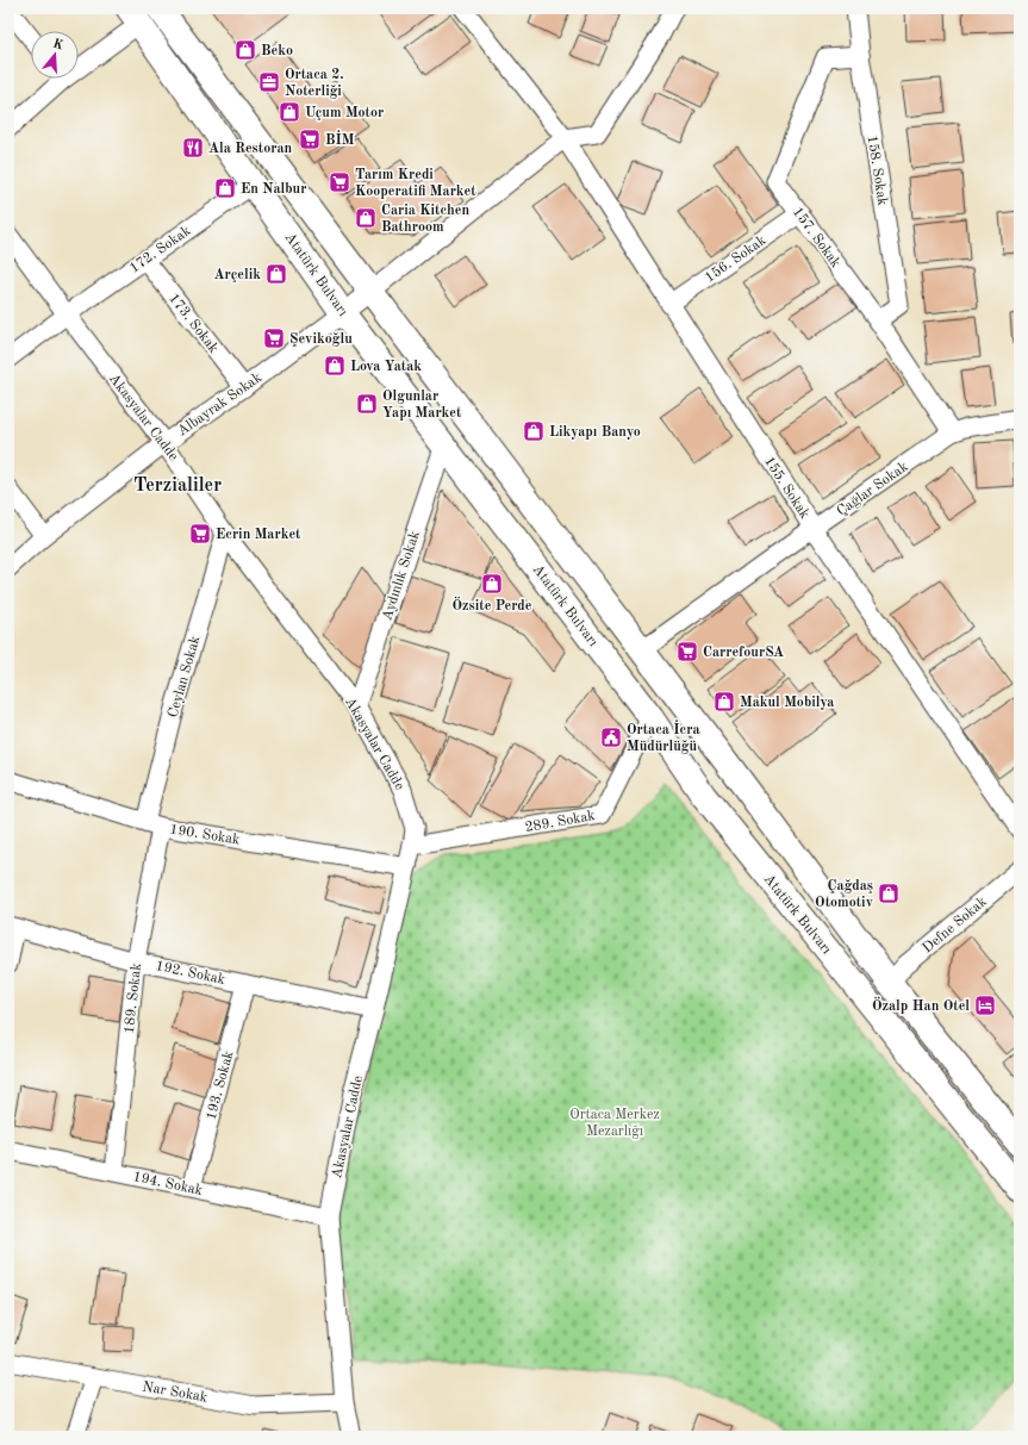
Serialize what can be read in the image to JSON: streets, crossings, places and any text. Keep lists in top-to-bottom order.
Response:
{
  "streets": {
    "main road": ["Atatürk Bulvarı"],
    "street": [
      "158. Sokak",
      "157. Sokak",
      "172. Sokak",
      "156. Sokak",
      "173. Sokak",
      "Albayrak Sokak",
      "Akasyalar Cadde",
      "155. Sokak",
      "Çağlar Sokak",
      "Aydınlık Sokak",
      "Ceylan Sokak",
      "289. Sokak",
      "190. Sokak",
      "Defne Sokak",
      "192. Sokak",
      "189. Sokak",
      "193. Sokak",
      "194. Sokak",
      "Nar Sokak"
    ]
  },
  "crossings": [
    ["158. Sokak", "157. Sokak"],
    ["157. Sokak", "156. Sokak"],
    ["157. Sokak", "Çağlar Sokak"],
    ["172. Sokak", "Atatürk Bulvarı"],
    ["172. Sokak", "173. Sokak"],
    ["172. Sokak", "Akasyalar Cadde"],
    ["156. Sokak", "155. Sokak"],
    ["Atatürk Bulvarı", "Albayrak Sokak"],
    ["Atatürk Bulvarı", "Aydınlık Sokak"],
    ["Atatürk Bulvarı", "289. Sokak"],
    ["173. Sokak", "Albayrak Sokak"],
    ["Albayrak Sokak", "Akasyalar Cadde"],
    ["Albayrak Sokak", "155. Sokak"],
    ["Akasyalar Cadde", "Aydınlık Sokak"],
    ["Akasyalar Cadde", "Ceylan Sokak"],
    ["Akasyalar Cadde", "289. Sokak"],
    ["Akasyalar Cadde", "190. Sokak"],
    ["Akasyalar Cadde", "192. Sokak"],
    ["Akasyalar Cadde", "194. Sokak"],
    ["Akasyalar Cadde", "Nar Sokak"],
    ["155. Sokak", "Çağlar Sokak"],
    ["Ceylan Sokak", "190. Sokak"],
    ["Ceylan Sokak", "189. Sokak"],
    ["190. Sokak", "189. Sokak"],
    ["192. Sokak", "189. Sokak"],
    ["192. Sokak", "193. Sokak"],
    ["189. Sokak", "194. Sokak"],
    ["193. Sokak", "194. Sokak"]
  ],
  "districts": ["Terzialiler"],
  "parks": ["Ortaca Merkez Mezarlığı"],
  "places": {
    "shop": [
      "Beko",
      "Uçum Motor",
      "En Nalbur",
      "Caria Kitchen Bathroom",
      "Arçelik",
      "Lova Yatak",
      "Olgunlar Yapı Market",
      "Likyapı Banyo",
      "Özsite Perde",
      "Makul Mobilya",
      "Çağdaş Otomotiv"
    ],
    "office": ["Ortaca 2. Noterliği"],
    "supermarket": [
      "BİM",
      "Tarım Kredi Kooperatifi Market",
      "Şevikoğlu",
      "Ecrin Market",
      "CarrefourSA"
    ],
    "restaurant": ["Ala Restoran"],
    "public building": ["Ortaca İcra Müdürlüğü"],
    "hotel": ["Özalp Han Otel"]
  },
  "north": "top"
}
